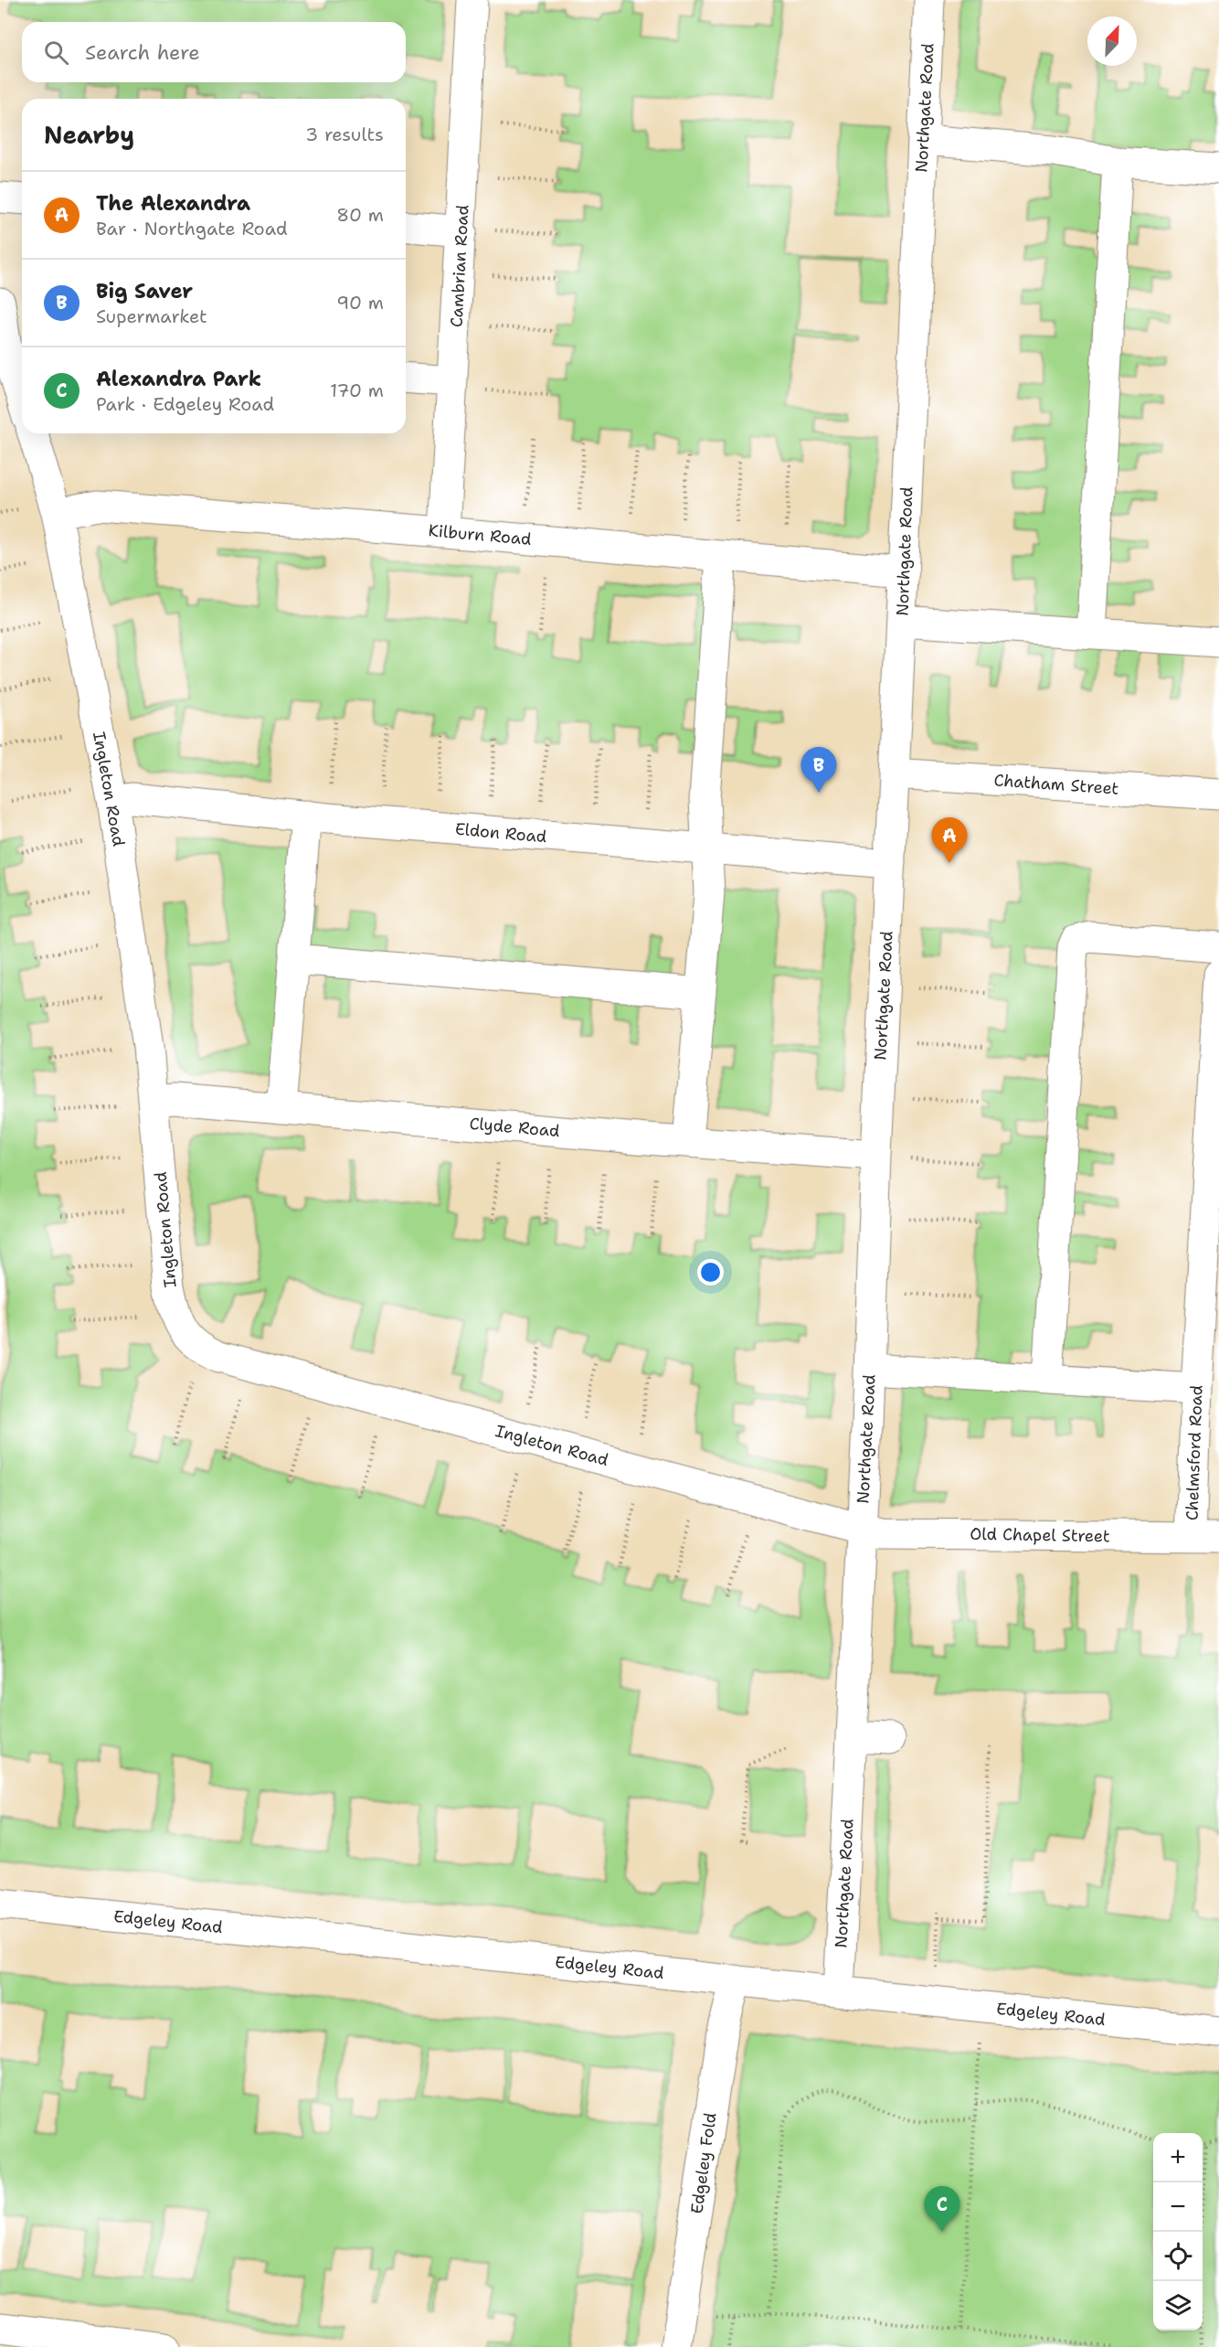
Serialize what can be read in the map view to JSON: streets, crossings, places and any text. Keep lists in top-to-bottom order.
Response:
{
  "streets": {
    "street": [
      "Northgate Road",
      "Cambrian Road",
      "Kilburn Road",
      "Chatham Street",
      "Ingleton Road",
      "Eldon Road",
      "Clyde Road",
      "Chelmsford Road",
      "Old Chapel Street",
      "Edgeley Road",
      "Edgeley Fold"
    ]
  },
  "crossings": [
    ["Northgate Road", "Kilburn Road"],
    ["Northgate Road", "Chatham Street"],
    ["Northgate Road", "Ingleton Road"],
    ["Northgate Road", "Eldon Road"],
    ["Northgate Road", "Clyde Road"],
    ["Northgate Road", "Old Chapel Street"],
    ["Northgate Road", "Edgeley Road"],
    ["Cambrian Road", "Kilburn Road"],
    ["Kilburn Road", "Ingleton Road"],
    ["Ingleton Road", "Eldon Road"],
    ["Ingleton Road", "Clyde Road"],
    ["Ingleton Road", "Old Chapel Street"],
    ["Chelmsford Road", "Old Chapel Street"],
    ["Edgeley Road", "Edgeley Fold"]
  ],
  "north": "top right",
  "page": {
    "search": "Search here",
    "heading": ["Nearby", "3 results"],
    "list": [
      {
        "mark": "A",
        "name": "The Alexandra",
        "note": "Bar · Northgate Road",
        "value": "80 m"
      },
      {
        "mark": "B",
        "name": "Big Saver",
        "note": "Supermarket",
        "value": "90 m"
      },
      {
        "mark": "C",
        "name": "Alexandra Park",
        "note": "Park · Edgeley Road",
        "value": "170 m"
      }
    ],
    "pins": ["B", "A", "C"],
    "map_buttons": ["+", "−"]
  }
}
